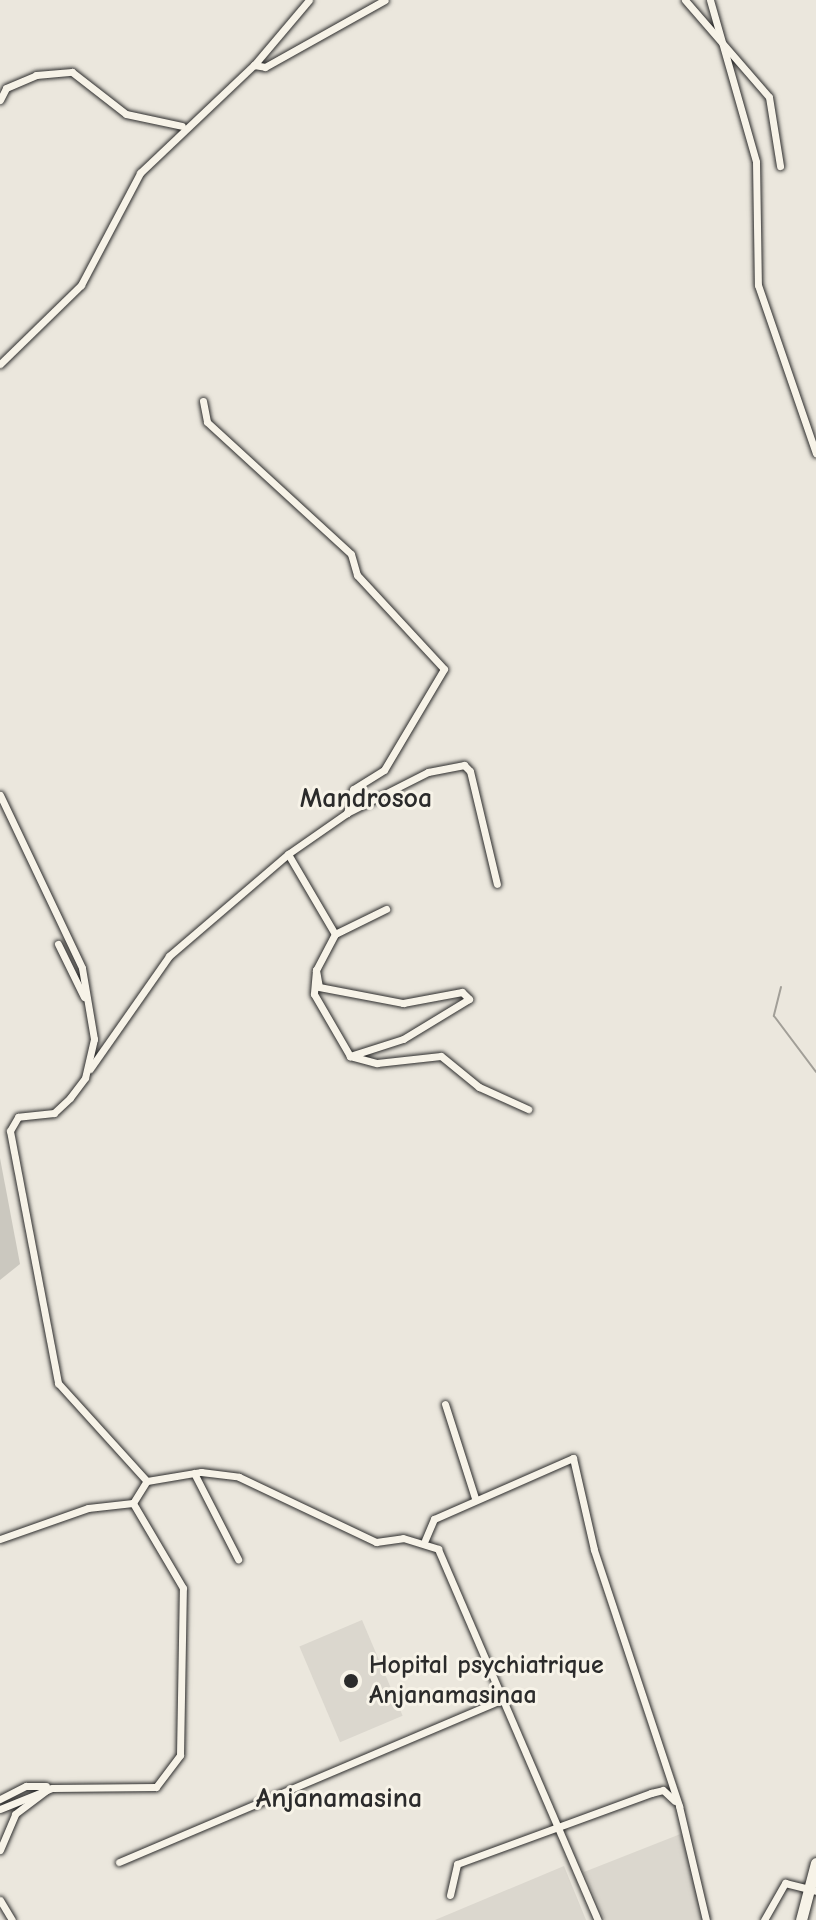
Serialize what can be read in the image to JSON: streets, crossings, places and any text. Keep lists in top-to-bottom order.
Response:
{
  "districts": ["Mandrosoa", "Anjanamasina"],
  "places": ["Hopital psychiatrique Anjanamasinaa"]
}
